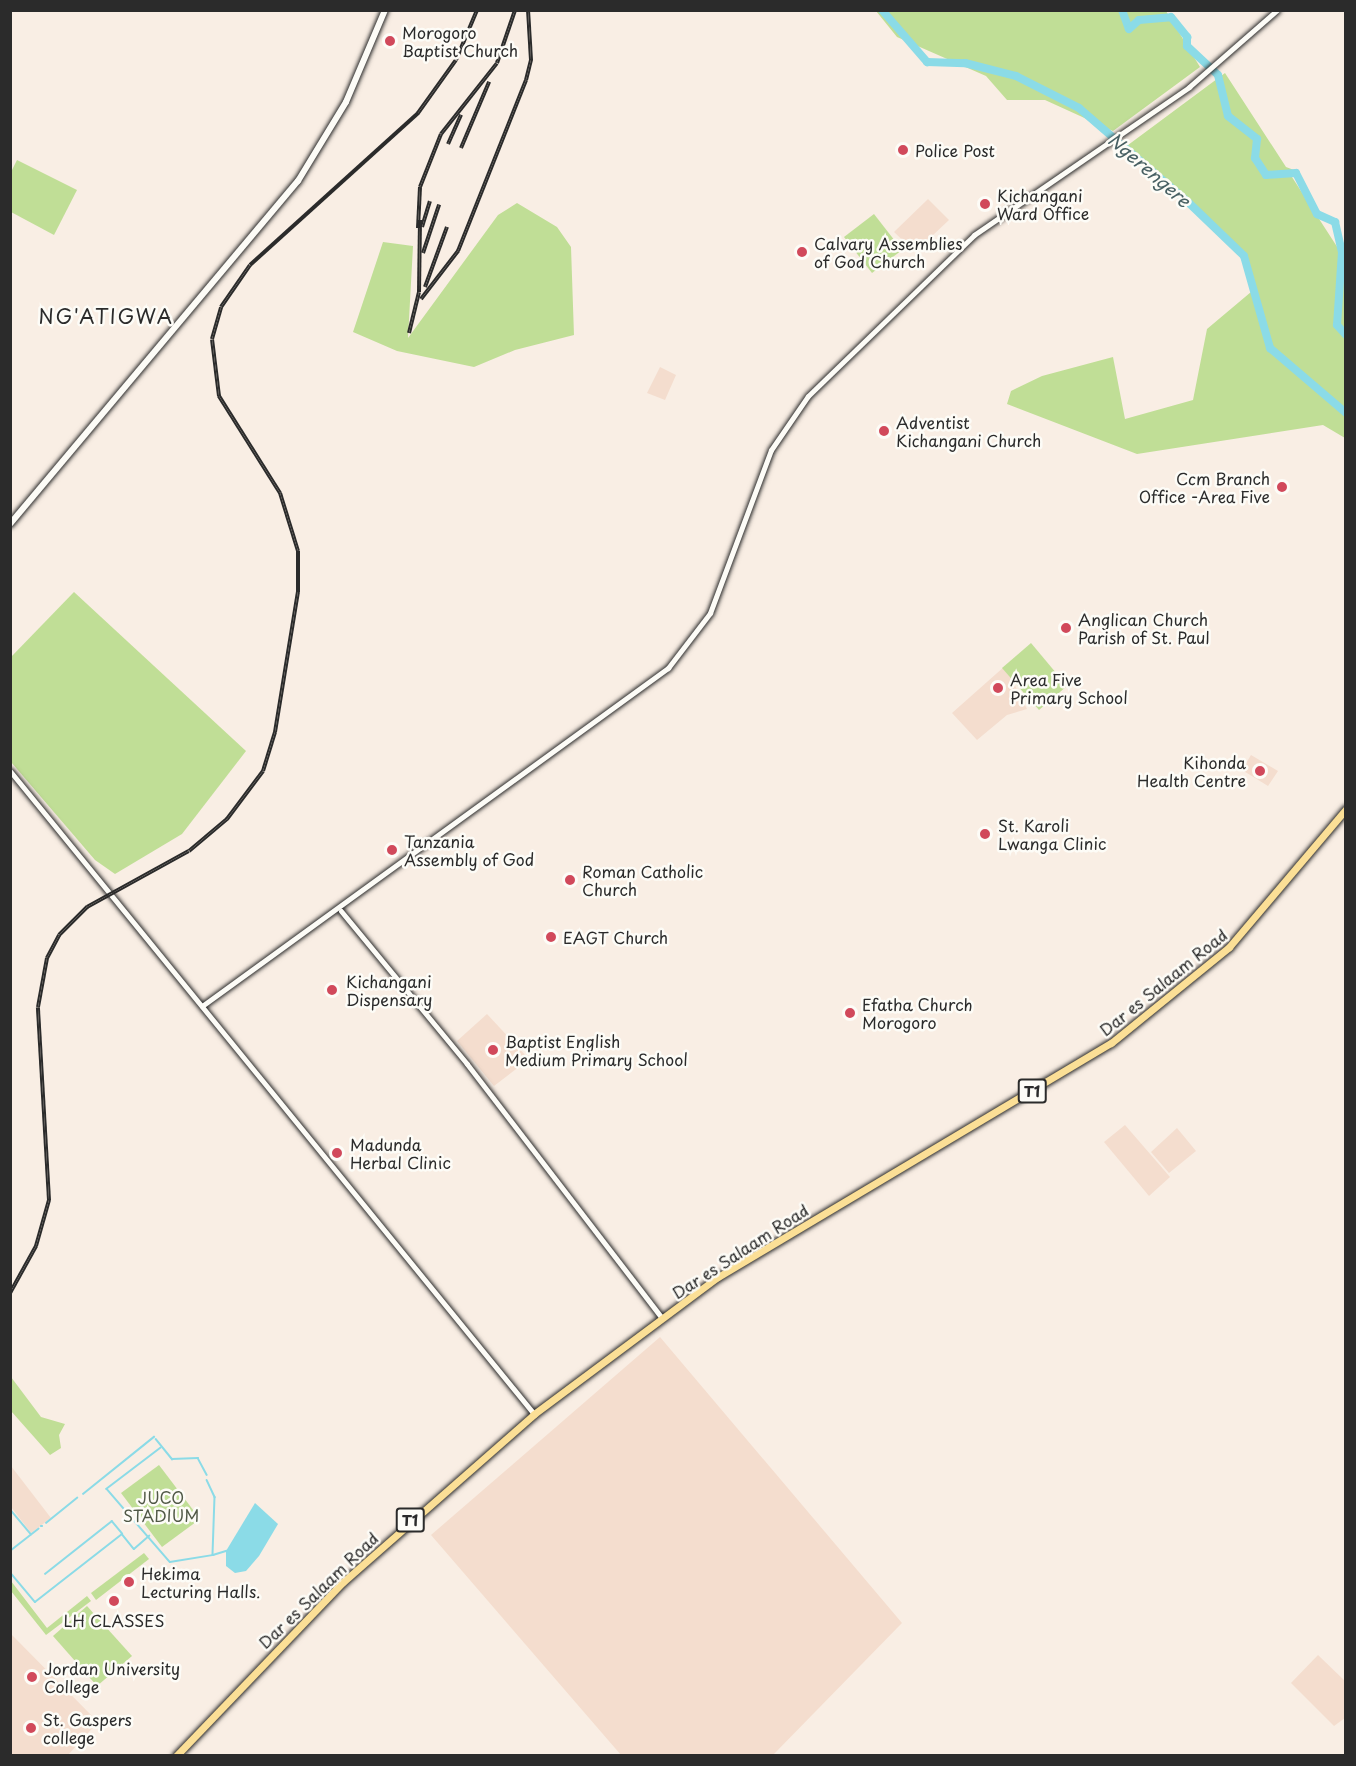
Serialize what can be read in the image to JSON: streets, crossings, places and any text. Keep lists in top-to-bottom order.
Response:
{
  "streets": {
    "highway": ["Dar es Salaam Road", "T1"]
  },
  "districts": ["NG'ATIGWA"],
  "water": ["Ngerengere"],
  "parks": ["JUCO STADIUM"],
  "places": [
    "Morogoro Baptist Church",
    "Police Post",
    "Kichangani Ward Office",
    "Calvary Assemblies of God Church",
    "Adventist Kichangani Church",
    "Ccm Branch Office -Area Five",
    "Anglican Church Parish of St. Paul",
    "Area Five Primary School",
    "Kihonda Health Centre",
    "St. Karoli Lwanga Clinic",
    "Tanzania Assembly of God",
    "Roman Catholic Church",
    "EAGT Church",
    "Kichangani Dispensary",
    "Efatha Church Morogoro",
    "Baptist English Medium Primary School",
    "Madunda Herbal Clinic",
    "Hekima Lecturing Halls.",
    "LH CLASSES",
    "Jordan University College",
    "St. Gaspers college"
  ]
}
